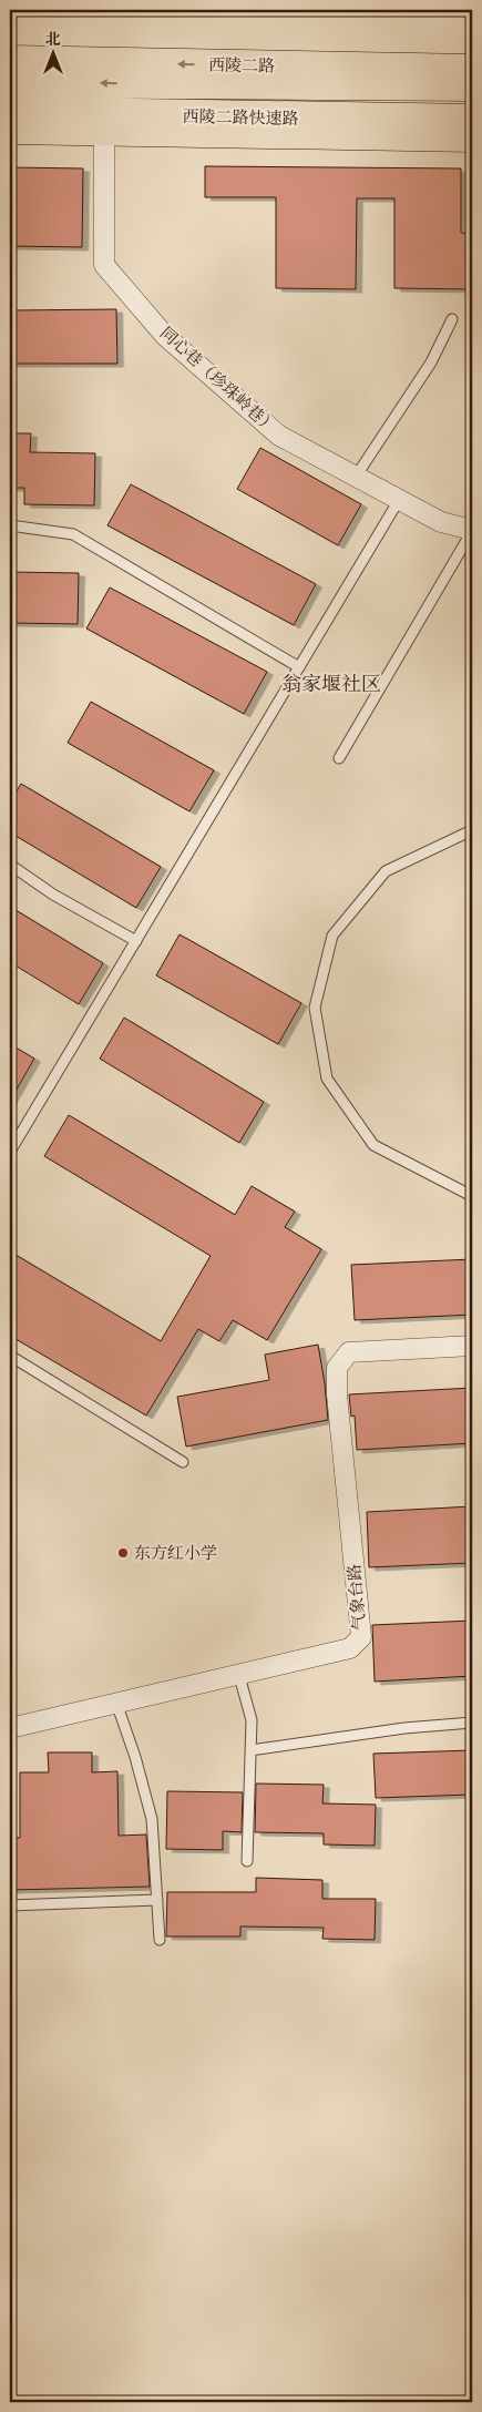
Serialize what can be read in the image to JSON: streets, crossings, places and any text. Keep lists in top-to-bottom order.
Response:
{
  "streets": {
    "main road": ["西陵二路", "西陵二路快速路"],
    "street": ["同心巷（珍珠岭巷）", "气象台路"]
  },
  "districts": ["翁家堰社区"],
  "places": ["东方红小学"],
  "north": "top"
}
